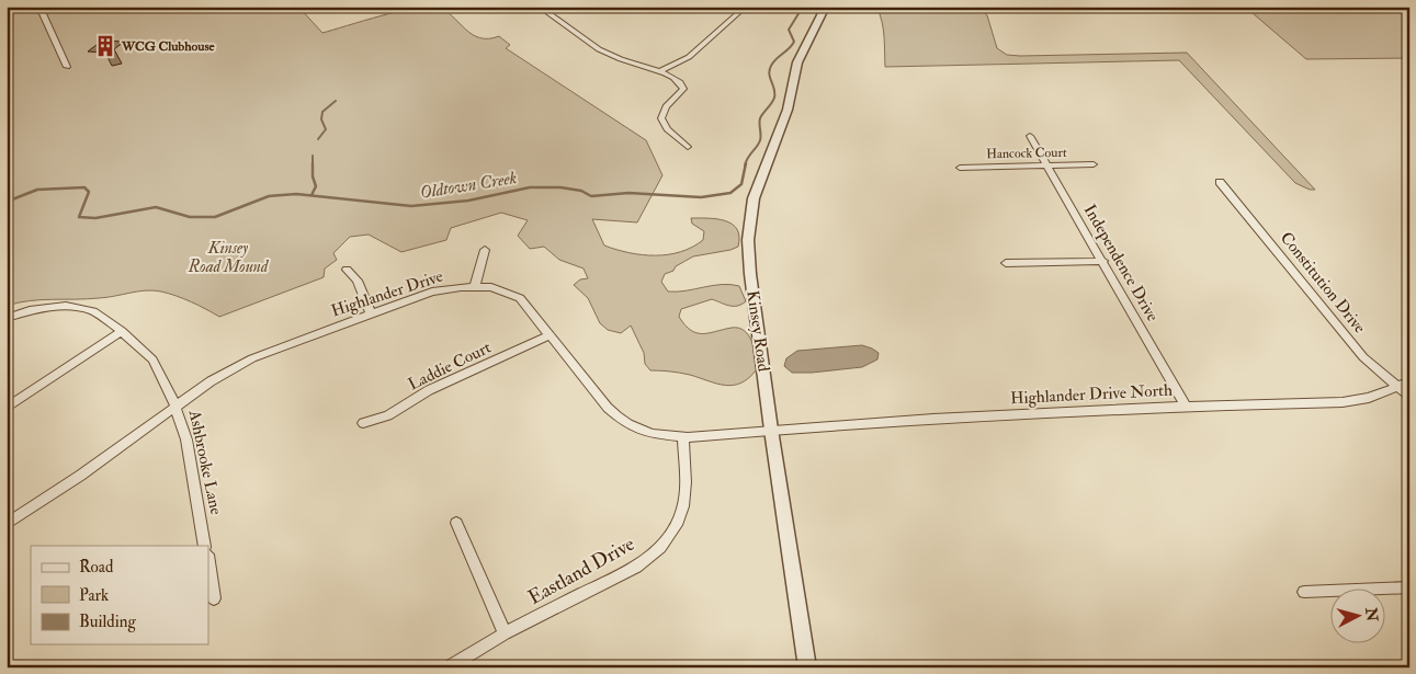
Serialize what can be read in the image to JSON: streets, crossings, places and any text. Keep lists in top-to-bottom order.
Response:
{
  "streets": {
    "street": [
      "Hancock Court",
      "Independence Drive",
      "Constitution Drive",
      "Highlander Drive",
      "Kinsey Road",
      "Laddie Court",
      "Highlander Drive North",
      "Ashbrooke Lane",
      "Eastland Drive"
    ]
  },
  "crossings": [
    ["Hancock Court", "Independence Drive"],
    ["Independence Drive", "Highlander Drive North"],
    ["Constitution Drive", "Highlander Drive North"],
    ["Highlander Drive", "Kinsey Road"],
    ["Highlander Drive", "Laddie Court"],
    ["Highlander Drive", "Highlander Drive North"],
    ["Highlander Drive", "Ashbrooke Lane"],
    ["Highlander Drive", "Eastland Drive"],
    ["Kinsey Road", "Highlander Drive North"]
  ],
  "water": ["Oldtown Creek"],
  "parks": ["Kinsey Road Mound"],
  "places": {
    "building": ["WCG Clubhouse"]
  },
  "legend": ["Road", "Park", "Building"],
  "north": "right"
}
